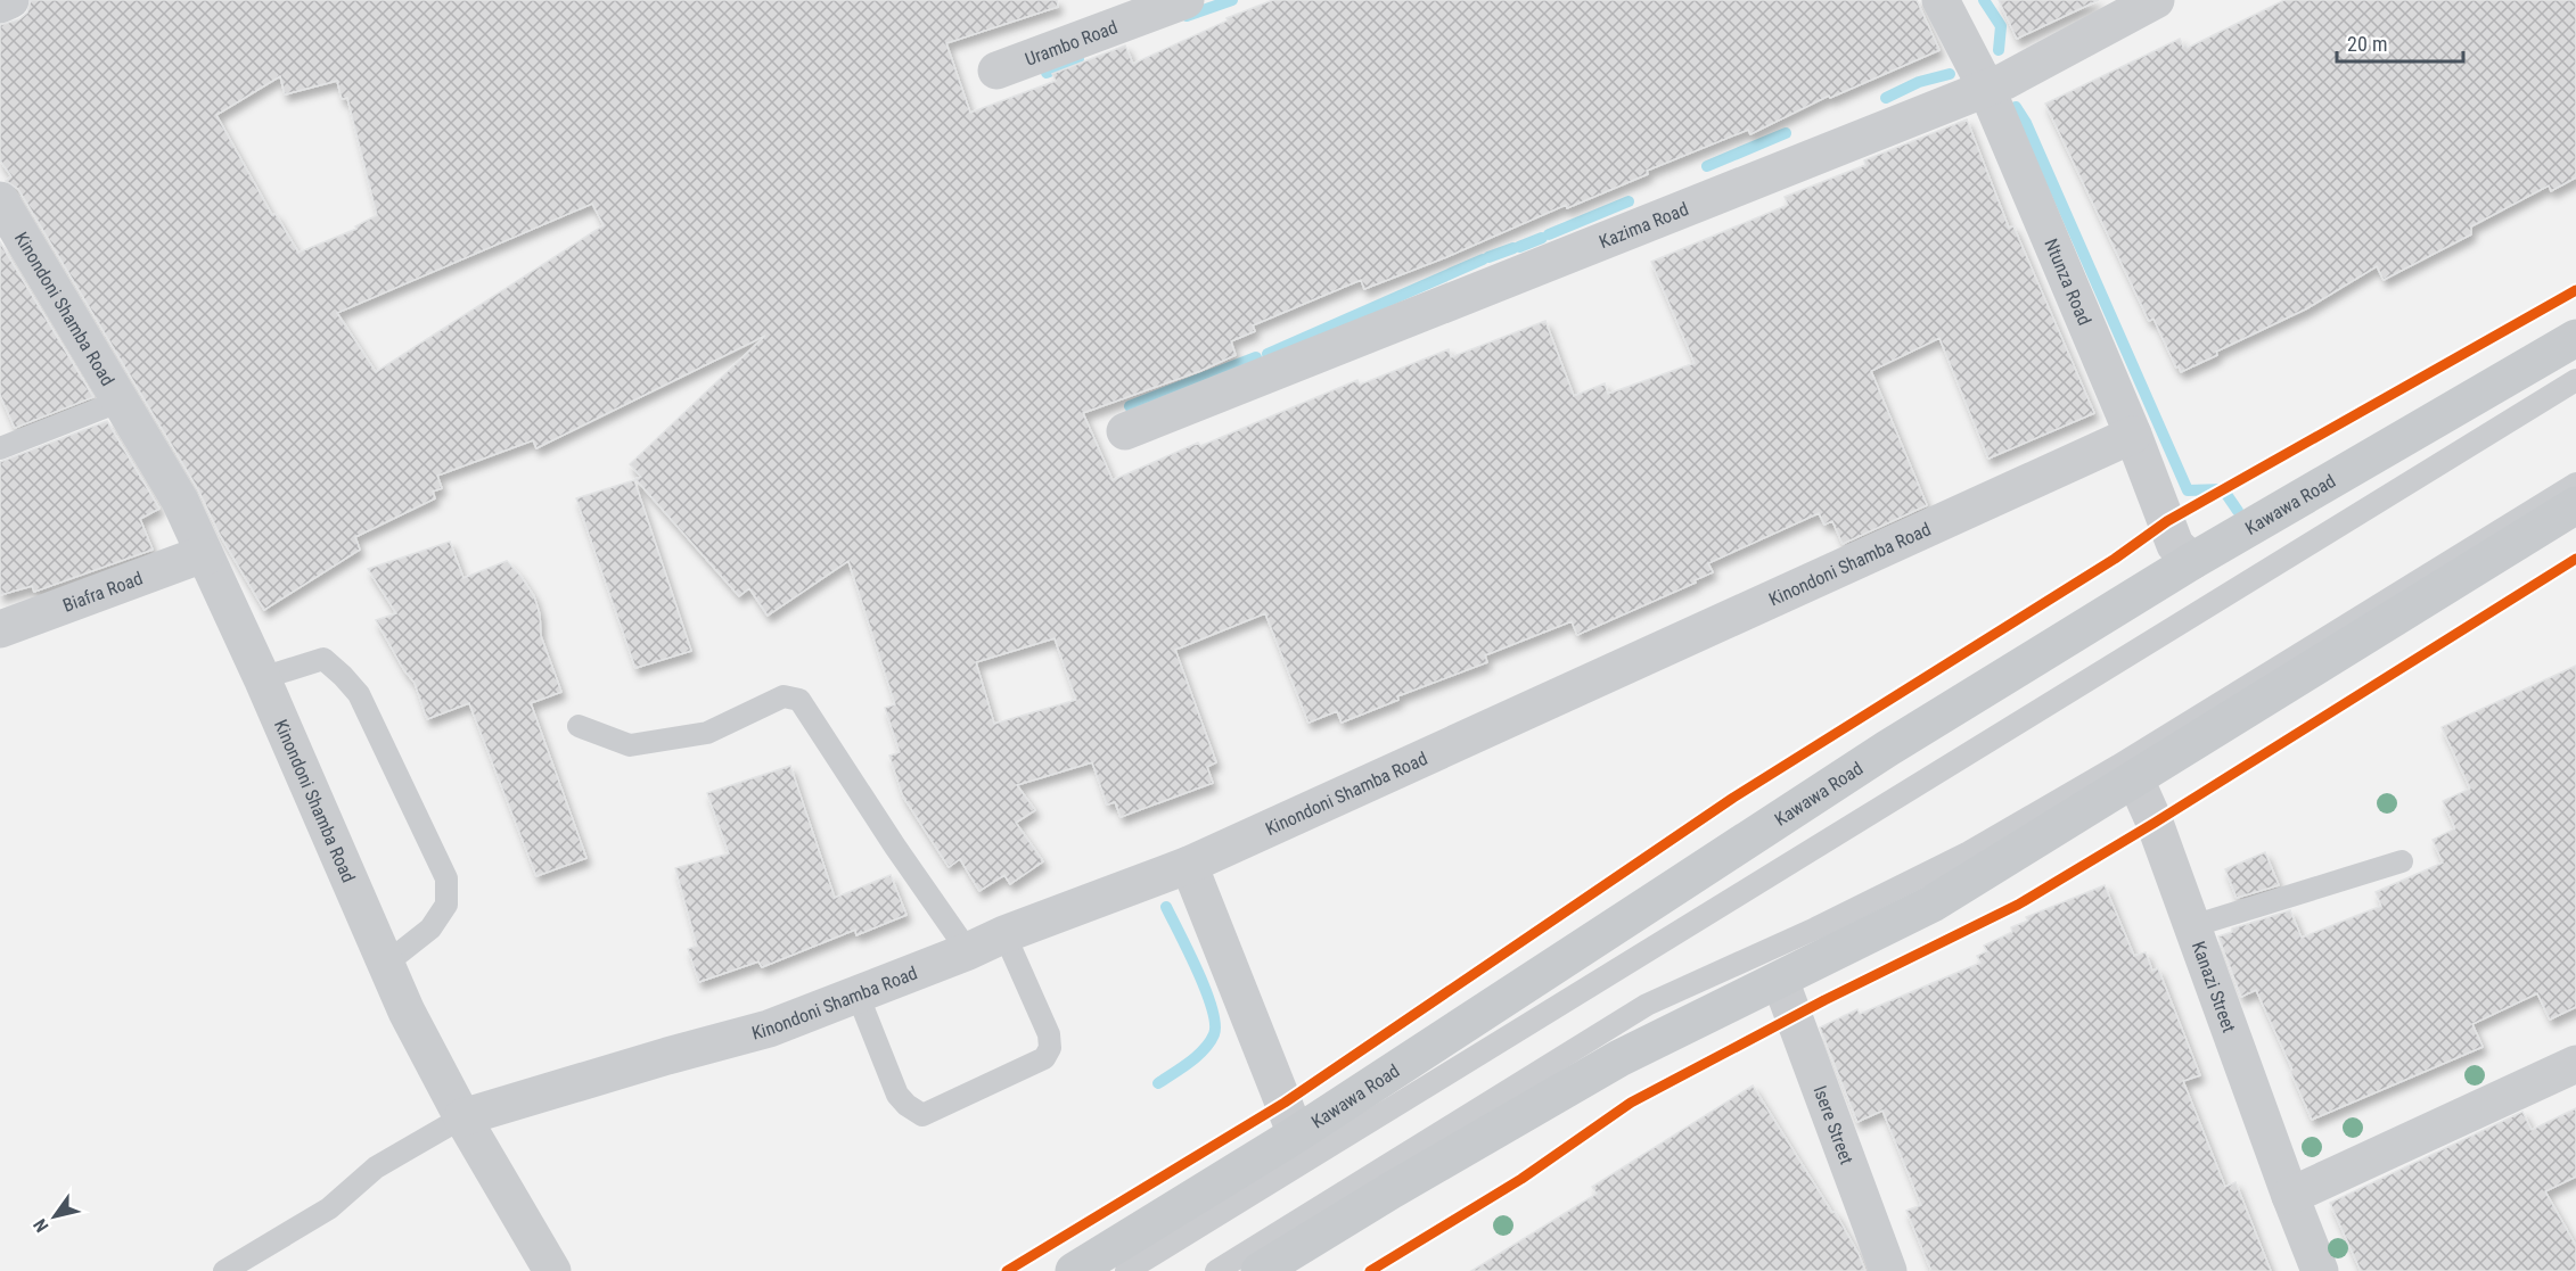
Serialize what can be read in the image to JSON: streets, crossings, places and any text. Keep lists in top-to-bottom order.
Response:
{
  "streets": {
    "main road": ["Kawawa Road"],
    "street": [
      "Urambo Road",
      "Kazima Road",
      "Ntunza Road",
      "Kinondoni Shamba Road",
      "Biafra Road",
      "Kanazi Street",
      "Isere Street"
    ]
  },
  "crossings": [
    ["Kazima Road", "Ntunza Road"],
    ["Ntunza Road", "Kinondoni Shamba Road"],
    ["Ntunza Road", "Kawawa Road"],
    ["Kinondoni Shamba Road", "Biafra Road"]
  ],
  "scale_bar": "20 m",
  "north": "bottom left"
}
